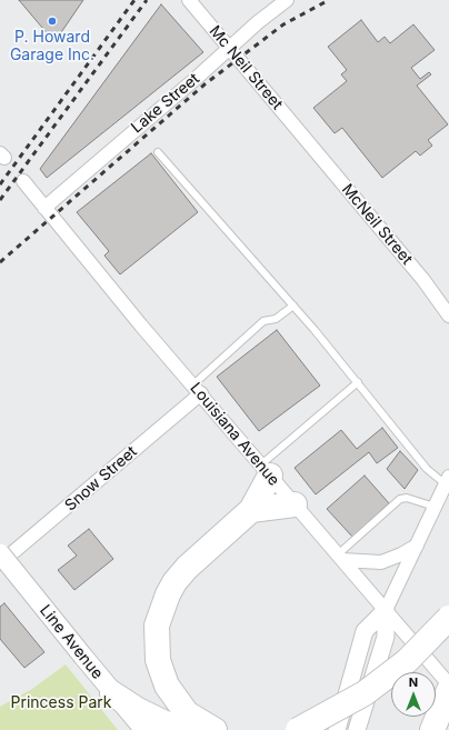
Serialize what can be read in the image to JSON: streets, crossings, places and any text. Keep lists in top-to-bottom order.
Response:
{
  "streets": {
    "main road": ["Line Avenue"],
    "street": [
      "Mc Neil Street",
      "Lake Street",
      "McNeil Street",
      "Louisiana Avenue",
      "Snow Street"
    ]
  },
  "crossings": [
    ["Mc Neil Street", "Lake Street"],
    ["Mc Neil Street", "McNeil Street"],
    ["Lake Street", "Louisiana Avenue"],
    ["Louisiana Avenue", "Snow Street"]
  ],
  "parks": ["Princess Park"],
  "places": ["P. Howard Garage Inc."],
  "north": "top"
}
